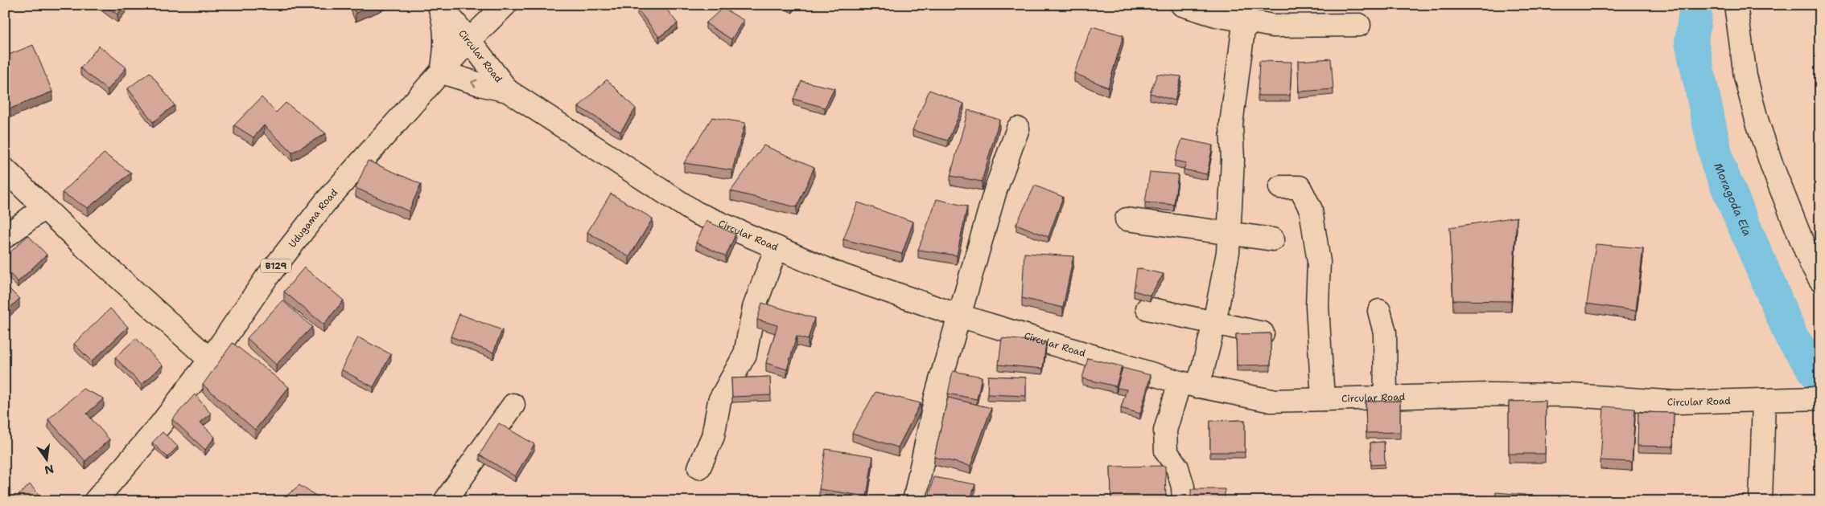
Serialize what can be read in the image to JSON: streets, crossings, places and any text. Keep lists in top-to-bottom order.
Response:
{
  "streets": {
    "street": ["Circular Road", "Udugama Road", "B129"]
  },
  "crossings": [
    ["Circular Road", "Udugama Road"]
  ],
  "water": ["Moragoda Ela"],
  "north": "bottom"
}
